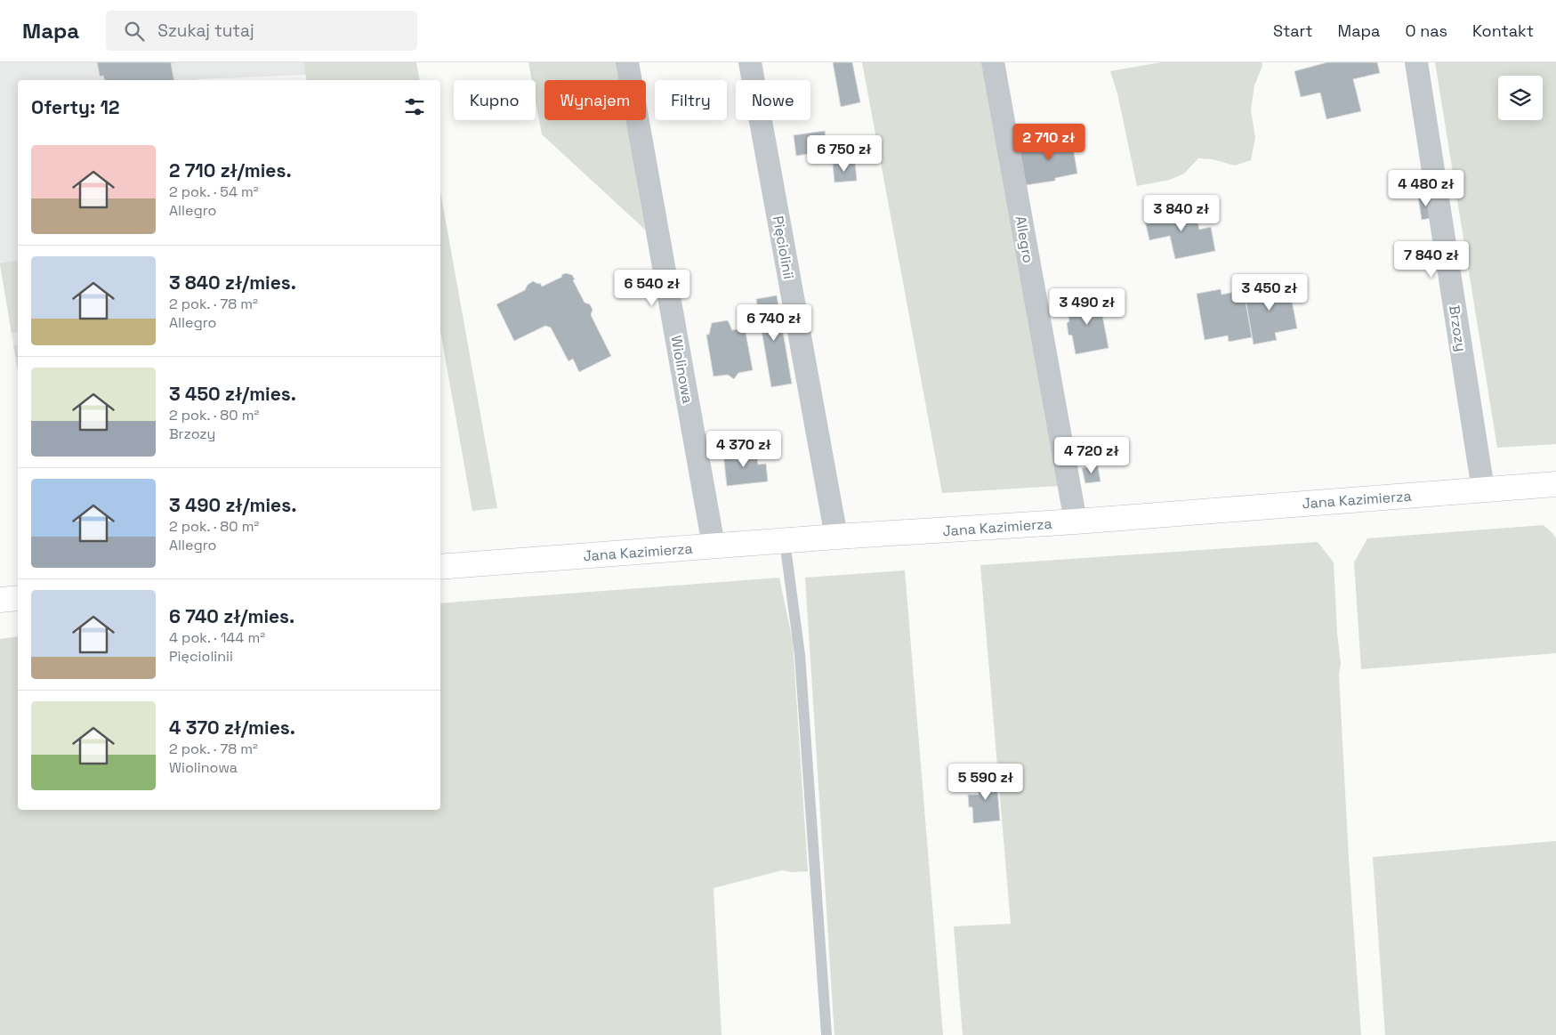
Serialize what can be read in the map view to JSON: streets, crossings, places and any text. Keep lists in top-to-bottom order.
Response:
{
  "streets": {
    "main road": ["Jana Kazimierza"],
    "street": [
      "Allegro",
      "Pięciolinii",
      "Brzozy",
      "Wiolinowa"
    ]
  },
  "crossings": [
    ["Allegro", "Jana Kazimierza"],
    ["Pięciolinii", "Jana Kazimierza"],
    ["Brzozy", "Jana Kazimierza"],
    ["Wiolinowa", "Jana Kazimierza"]
  ],
  "page": {
    "header": "Mapa",
    "search": "Szukaj tutaj",
    "nav": [
      "Start",
      "Mapa",
      "O nas",
      "Kontakt"
    ],
    "chip": [
      "Kupno",
      "Wynajem",
      "Filtry",
      "Nowe"
    ],
    "heading": "Oferty: 12",
    "price": [
      "2 710 zł",
      "6 750 zł",
      "4 480 zł",
      "3 840 zł",
      "7 840 zł",
      "6 540 zł",
      "3 450 zł",
      "3 490 zł",
      "6 740 zł",
      "4 370 zł",
      "4 720 zł",
      "5 590 zł"
    ],
    "list": [
      {
        "name": "2 710 zł/mies.",
        "note": "2 pok. · 54 m² · Allegro"
      },
      {
        "name": "3 840 zł/mies.",
        "note": "2 pok. · 78 m² · Allegro"
      },
      {
        "name": "3 450 zł/mies.",
        "note": "2 pok. · 80 m² · Brzozy"
      },
      {
        "name": "3 490 zł/mies.",
        "note": "2 pok. · 80 m² · Allegro"
      },
      {
        "name": "6 740 zł/mies.",
        "note": "4 pok. · 144 m² · Pięciolinii"
      },
      {
        "name": "4 370 zł/mies.",
        "note": "2 pok. · 78 m² · Wiolinowa"
      }
    ]
  }
}
